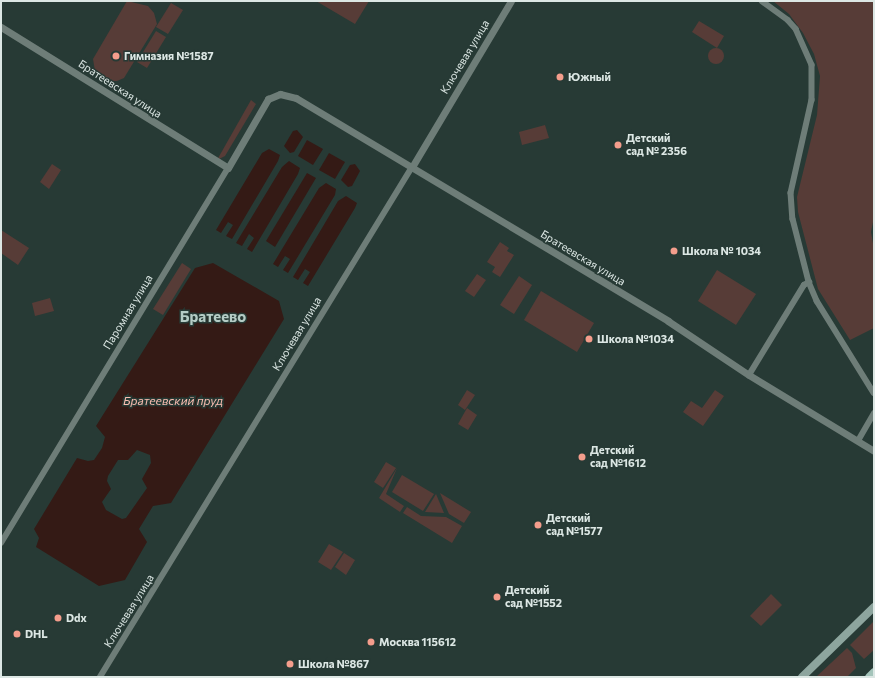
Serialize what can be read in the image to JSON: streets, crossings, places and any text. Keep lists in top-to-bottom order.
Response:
{
  "streets": {
    "street": ["Ключевая улица", "Братеевская улица", "Паромная улица"]
  },
  "crossings": [
    ["Ключевая улица", "Братеевская улица"],
    ["Братеевская улица", "Паромная улица"]
  ],
  "districts": ["Братеево"],
  "water": ["Братеевский пруд"],
  "places": [
    "Гимназия №1587",
    "Южный",
    "Детский сад № 2356",
    "Школа № 1034",
    "Школа №1034",
    "Детский сад №1612",
    "Детский сад №1577",
    "Детский сад №1552",
    "Ddx",
    "DHL",
    "Москва 115612",
    "Школа №867"
  ]
}
